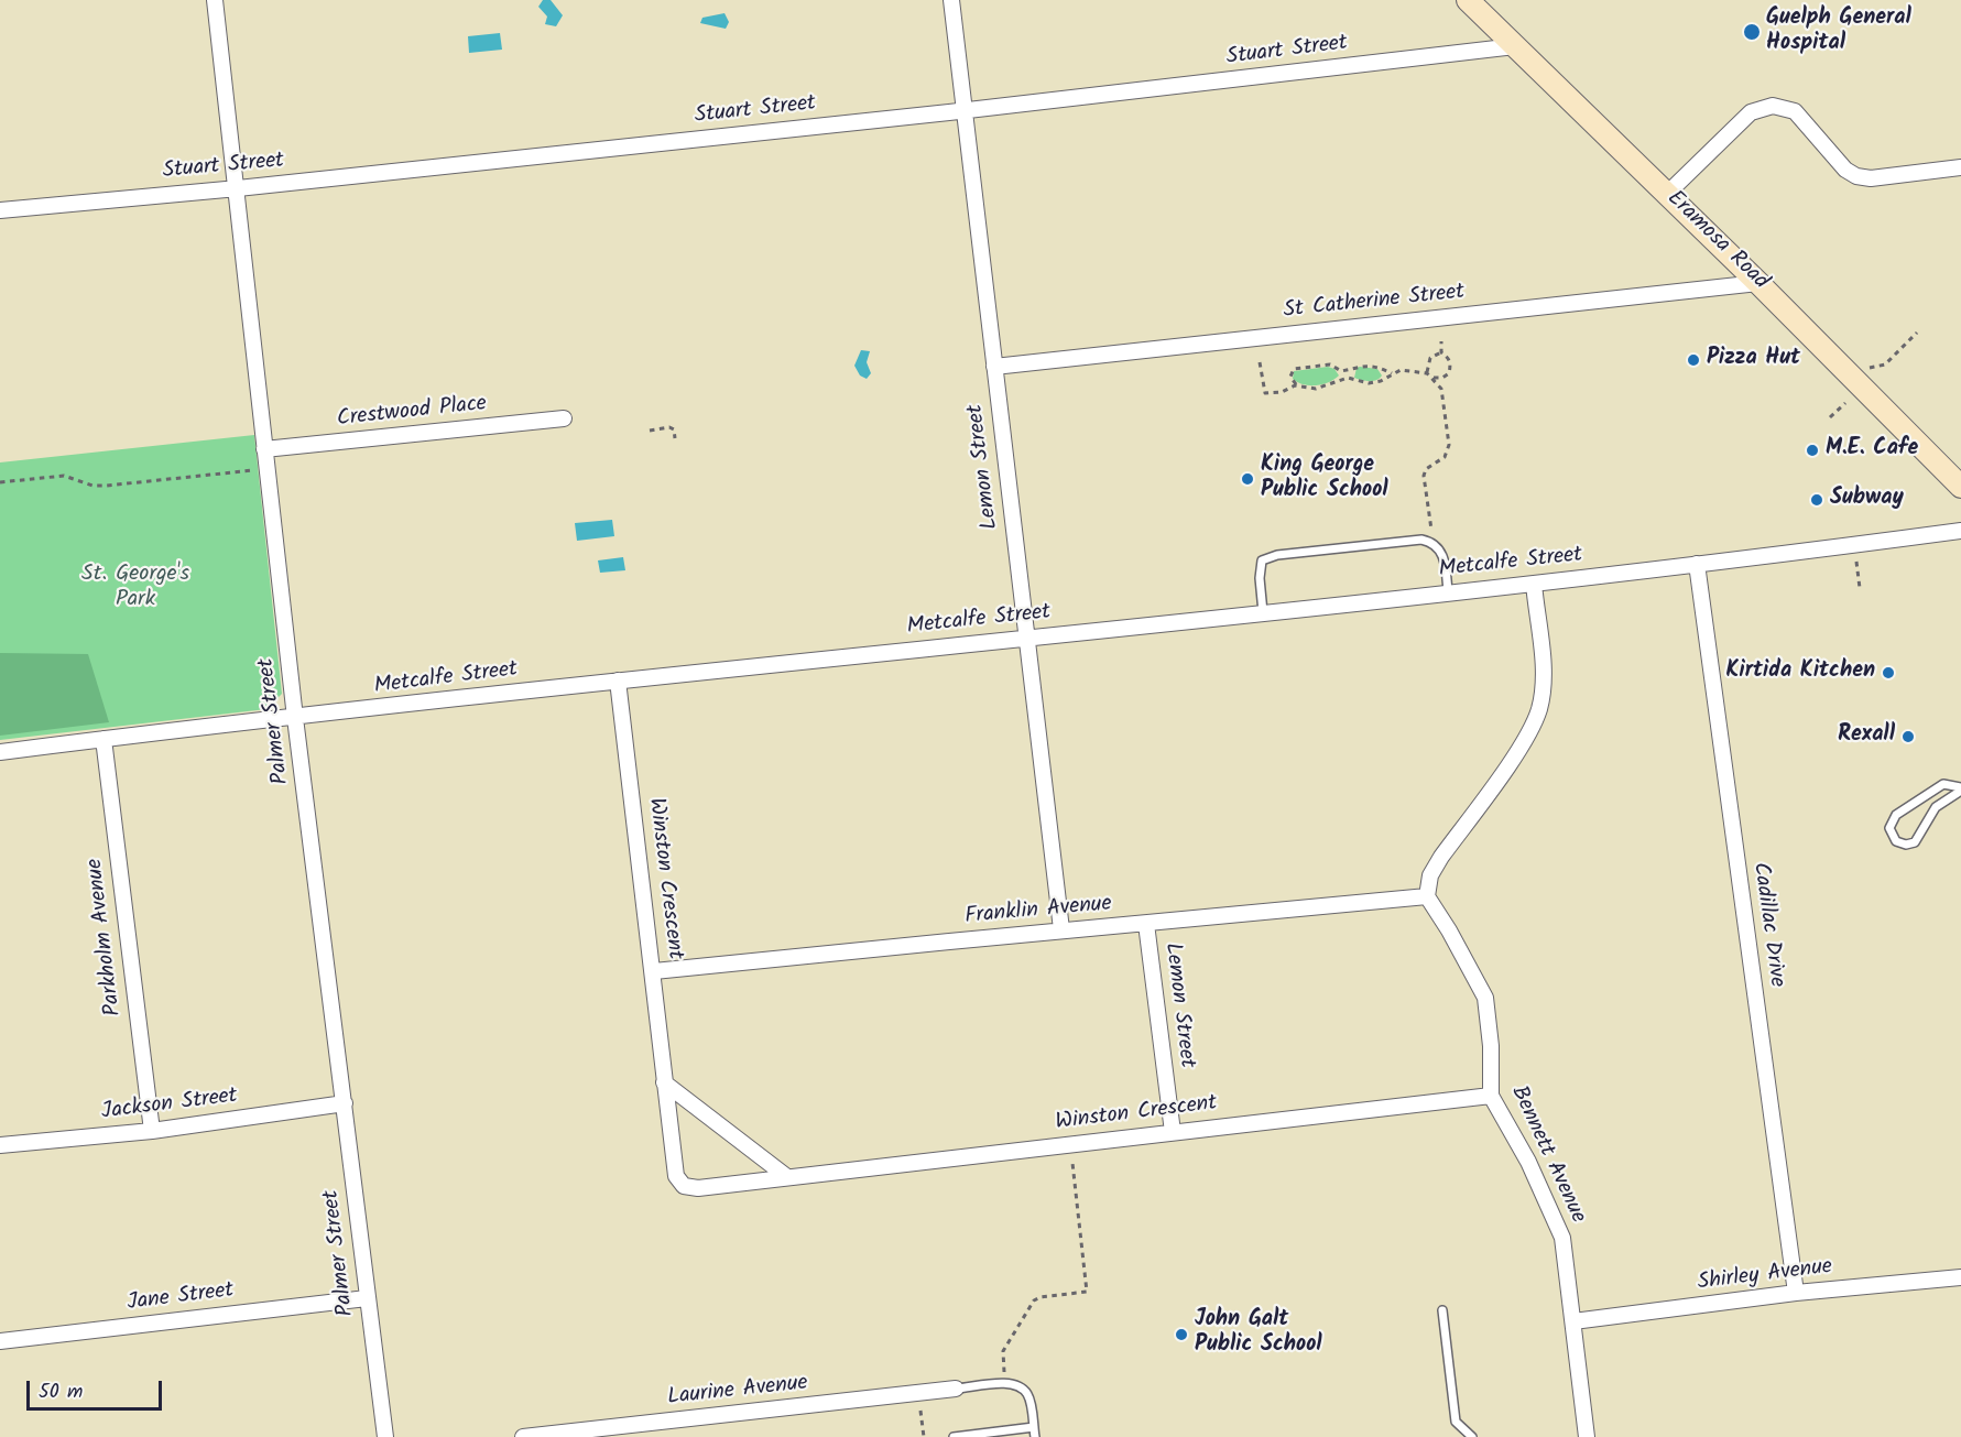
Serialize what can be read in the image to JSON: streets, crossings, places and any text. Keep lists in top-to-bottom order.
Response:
{
  "streets": {
    "main road": ["Eramosa Road"],
    "street": [
      "Stuart Street",
      "St Catherine Street",
      "Crestwood Place",
      "Lemon Street",
      "Metcalfe Street",
      "Palmer Street",
      "Winston Crescent",
      "Franklin Avenue",
      "Cadillac Drive",
      "Parkholm Avenue",
      "Jackson Street",
      "Bennett Avenue",
      "Shirley Avenue",
      "Jane Street",
      "Laurine Avenue"
    ]
  },
  "crossings": [
    ["Stuart Street", "Eramosa Road"],
    ["Stuart Street", "Lemon Street"],
    ["Stuart Street", "Palmer Street"],
    ["Eramosa Road", "St Catherine Street"],
    ["St Catherine Street", "Lemon Street"],
    ["Crestwood Place", "Palmer Street"],
    ["Lemon Street", "Metcalfe Street"],
    ["Lemon Street", "Winston Crescent"],
    ["Lemon Street", "Franklin Avenue"],
    ["Metcalfe Street", "Palmer Street"],
    ["Metcalfe Street", "Winston Crescent"],
    ["Metcalfe Street", "Cadillac Drive"],
    ["Metcalfe Street", "Parkholm Avenue"],
    ["Palmer Street", "Jackson Street"],
    ["Palmer Street", "Jane Street"],
    ["Winston Crescent", "Franklin Avenue"],
    ["Winston Crescent", "Bennett Avenue"],
    ["Franklin Avenue", "Bennett Avenue"],
    ["Cadillac Drive", "Shirley Avenue"],
    ["Parkholm Avenue", "Jackson Street"],
    ["Bennett Avenue", "Shirley Avenue"]
  ],
  "parks": ["St. George's Park"],
  "places": [
    "Guelph General Hospital",
    "Pizza Hut",
    "M.E. Cafe",
    "King George Public School",
    "Subway",
    "Kirtida Kitchen",
    "Rexall",
    "John Galt Public School"
  ],
  "scale_bar": "50 m"
}
